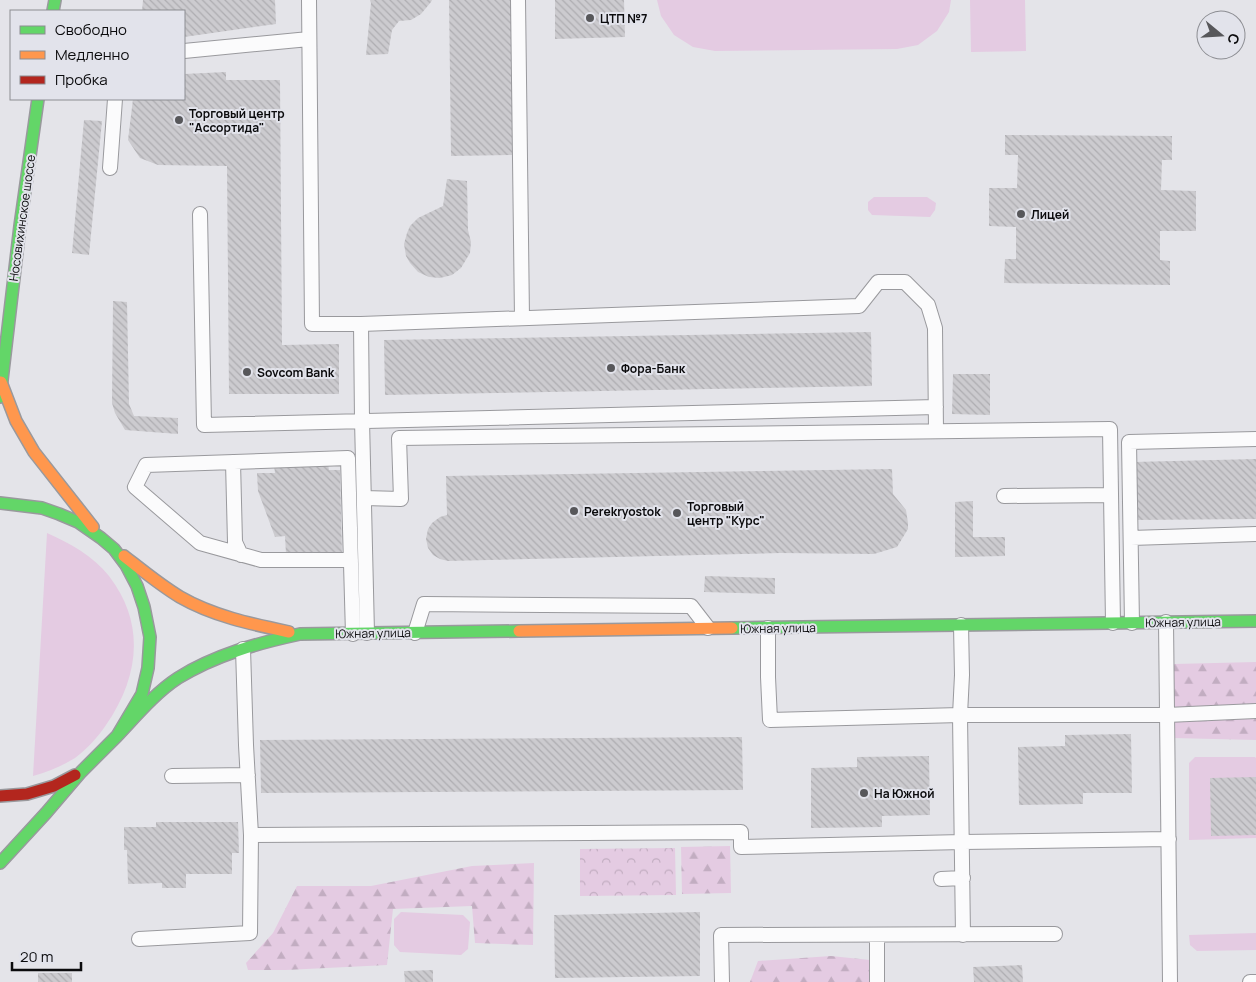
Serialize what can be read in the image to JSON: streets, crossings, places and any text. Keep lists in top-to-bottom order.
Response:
{
  "streets": {
    "street": ["Носовихинское шоссе", "Южная улица"]
  },
  "places": [
    "ЦТП №7",
    "Торговый центр \"Ассортида\"",
    "Лицей",
    "Фора-Банк",
    "Sovcom Bank",
    "Perekryostok",
    "Торговый центр \"Курс\"",
    "На Южной"
  ],
  "legend": ["Свободно", "Медленно", "Пробка"],
  "scale_bar": "20 m",
  "north": "right"
}
